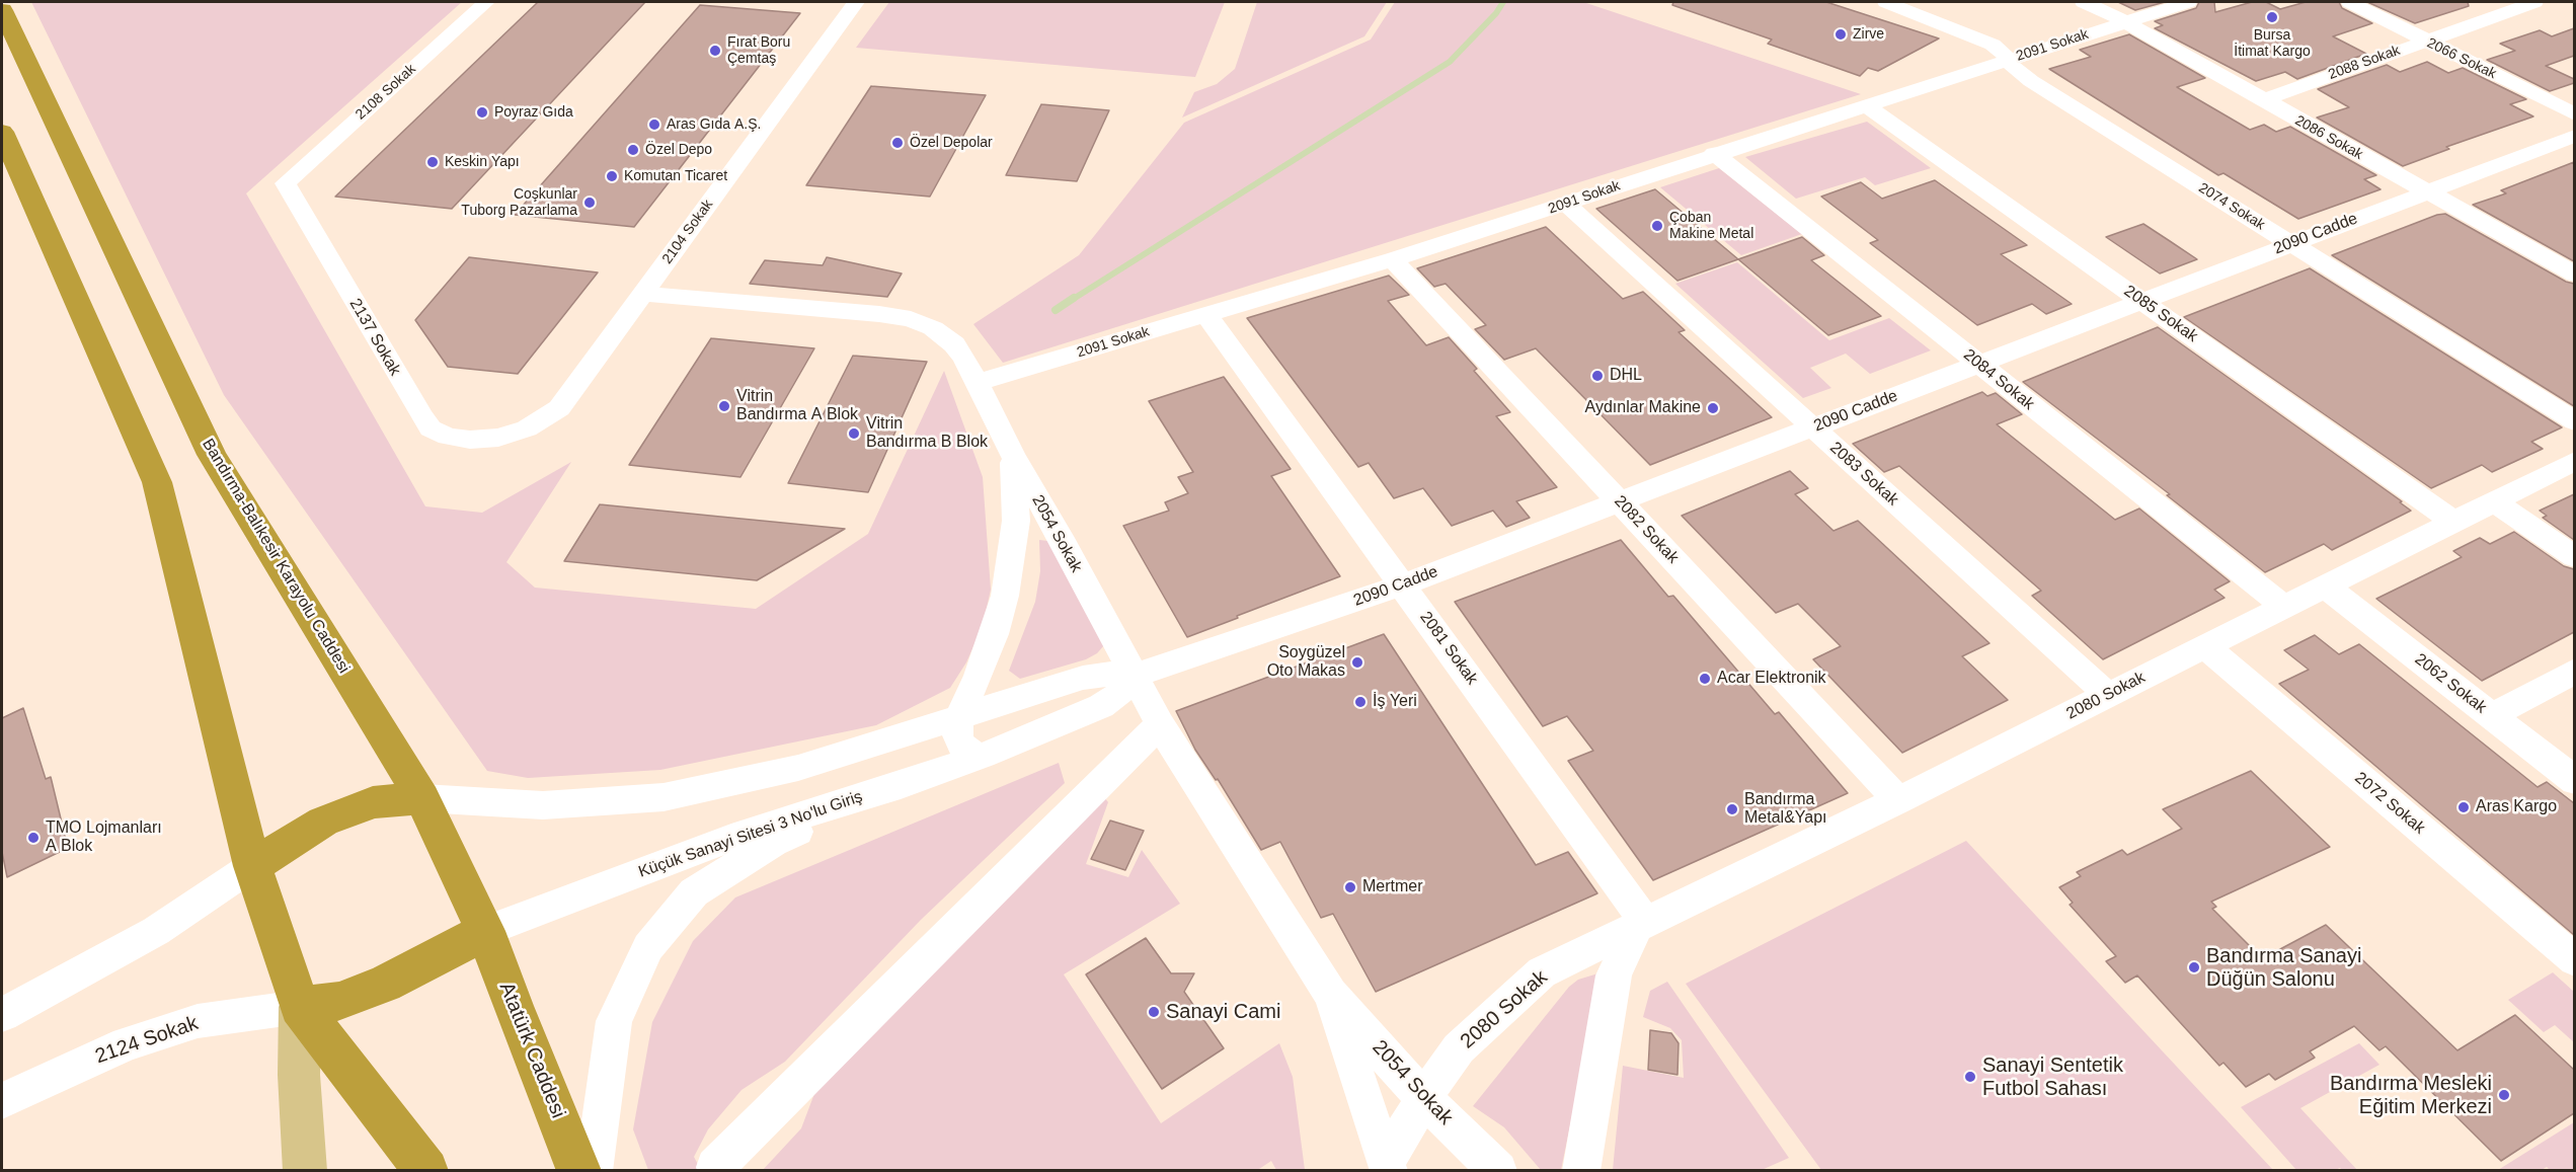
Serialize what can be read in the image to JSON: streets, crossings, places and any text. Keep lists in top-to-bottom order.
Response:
{
  "streets": {
    "highway": ["Bandırma-Balıkesir Karayolu Caddesi", "Atatürk Caddesi"],
    "street": [
      "2091 Sokak",
      "2066 Sokak",
      "2088 Sokak",
      "2108 Sokak",
      "2086 Sokak",
      "2074 Sokak",
      "2104 Sokak",
      "2090 Cadde",
      "2085 Sokak",
      "2137 Sokak",
      "2084 Sokak",
      "2083 Sokak",
      "2082 Sokak",
      "2054 Sokak",
      "2081 Sokak",
      "2062 Sokak",
      "2080 Sokak",
      "2072 Sokak",
      "Küçük Sanayi Sitesi 3 No'lu Giriş",
      "2124 Sokak"
    ]
  },
  "crossings": [
    ["2091 Sokak", "2086 Sokak"],
    ["2091 Sokak", "2074 Sokak"],
    ["2091 Sokak", "2085 Sokak"],
    ["2091 Sokak", "2084 Sokak"],
    ["2091 Sokak", "2083 Sokak"],
    ["2091 Sokak", "2082 Sokak"],
    ["2091 Sokak", "2054 Sokak"],
    ["2091 Sokak", "2081 Sokak"],
    ["2066 Sokak", "2088 Sokak"],
    ["2088 Sokak", "2086 Sokak"],
    ["2108 Sokak", "2137 Sokak"],
    ["2086 Sokak", "2090 Cadde"],
    ["2074 Sokak", "2090 Cadde"],
    ["2104 Sokak", "2137 Sokak"],
    ["2104 Sokak", "2054 Sokak"],
    ["2090 Cadde", "2085 Sokak"],
    ["2090 Cadde", "2084 Sokak"],
    ["2090 Cadde", "2083 Sokak"],
    ["2090 Cadde", "2082 Sokak"],
    ["2090 Cadde", "2054 Sokak"],
    ["2090 Cadde", "2081 Sokak"],
    ["2090 Cadde", "Küçük Sanayi Sitesi 3 No'lu Giriş"],
    ["2085 Sokak", "2080 Sokak"],
    ["2084 Sokak", "2080 Sokak"],
    ["2083 Sokak", "2080 Sokak"],
    ["2082 Sokak", "2080 Sokak"],
    ["2054 Sokak", "2080 Sokak"],
    ["Bandırma-Balıkesir Karayolu Caddesi", "Küçük Sanayi Sitesi 3 No'lu Giriş"],
    ["Bandırma-Balıkesir Karayolu Caddesi", "Atatürk Caddesi"],
    ["2081 Sokak", "2080 Sokak"],
    ["2062 Sokak", "2080 Sokak"],
    ["2080 Sokak", "2072 Sokak"],
    ["Küçük Sanayi Sitesi 3 No'lu Giriş", "Atatürk Caddesi"]
  ],
  "places": [
    "Bursa İtimat Kargo",
    "Zirve",
    "Fırat Boru Çemtaş",
    "Poyraz Gıda",
    "Aras Gıda A.Ş.",
    "Özel Depolar",
    "Özel Depo",
    "Keskin Yapı",
    "Komutan Ticaret",
    "Coşkunlar Tuborg Pazarlama",
    "Çoban Makine Metal",
    "DHL",
    "Vitrin Bandırma A Blok",
    "Aydınlar Makine",
    "Vitrin Bandırma B Blok",
    "Soygüzel Oto Makas",
    "Acar Elektronik",
    "İş Yeri",
    "Aras Kargo",
    "Bandırma Metal&Yapı",
    "TMO Lojmanları A Blok",
    "Mertmer",
    "Bandırma Sanayi Düğün Salonu",
    "Sanayi Cami",
    "Sanayi Sentetik Futbol Sahası",
    "Bandırma Mesleki Eğitim Merkezi"
  ]
}
